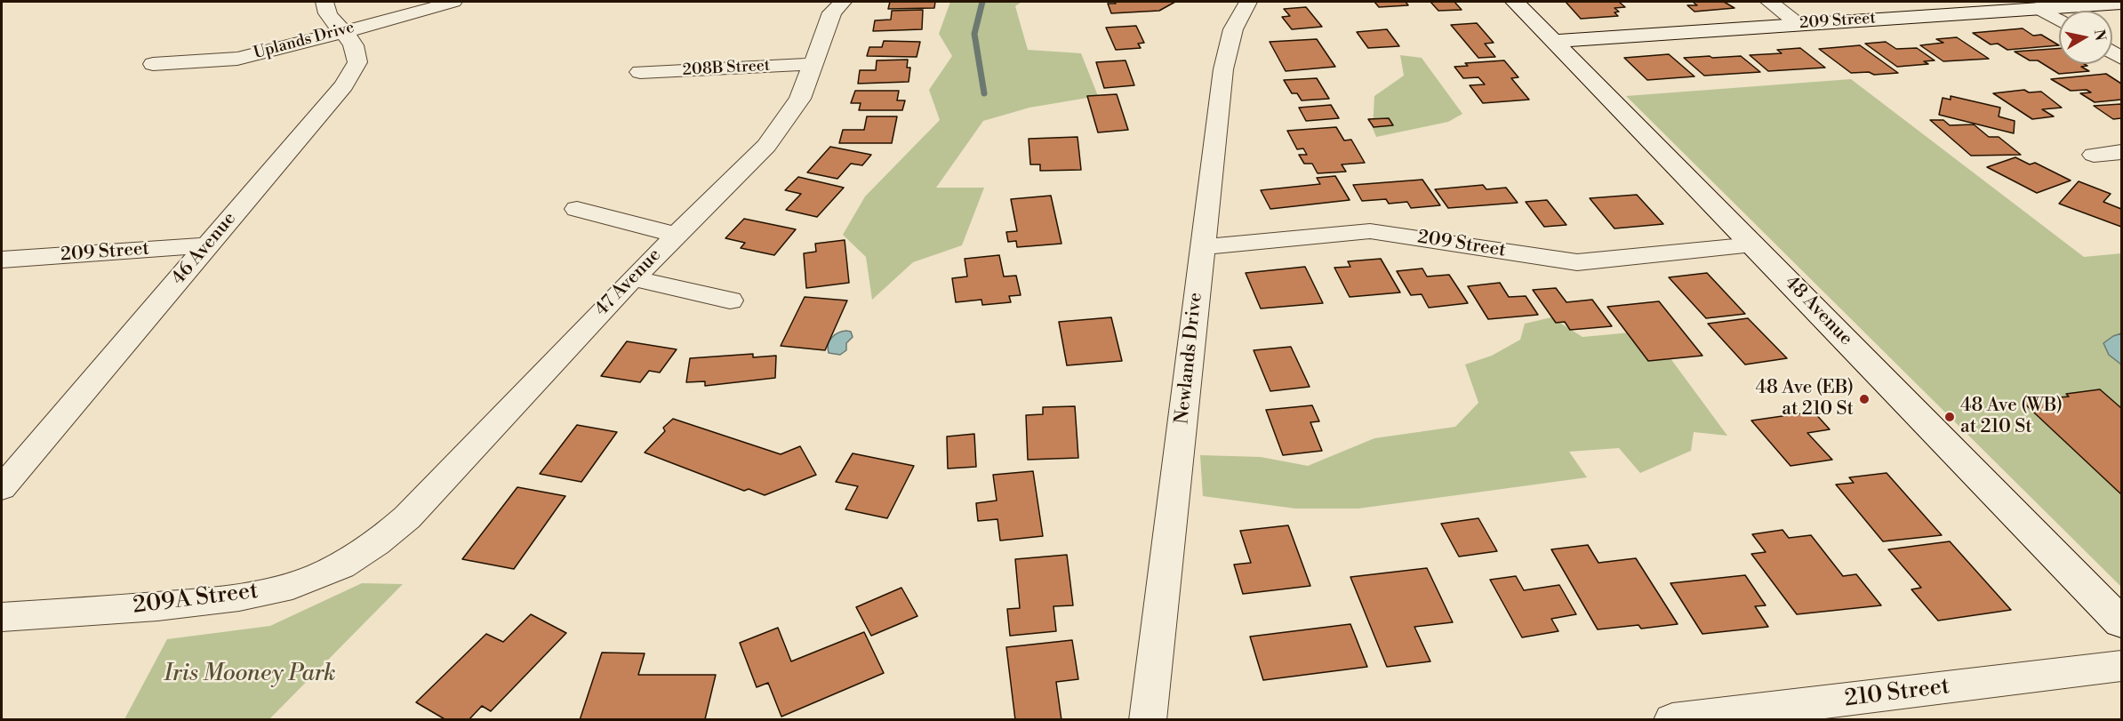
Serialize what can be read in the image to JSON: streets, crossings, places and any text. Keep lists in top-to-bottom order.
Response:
{
  "streets": {
    "main road": ["209 Street", "48 Avenue"],
    "street": [
      "Uplands Drive",
      "208B Street",
      "46 Avenue",
      "47 Avenue",
      "Newlands Drive",
      "209A Street",
      "210 Street"
    ]
  },
  "crossings": [
    ["209 Street", "46 Avenue"],
    ["209 Street", "48 Avenue"],
    ["209 Street", "Newlands Drive"],
    ["Uplands Drive", "46 Avenue"],
    ["208B Street", "47 Avenue"],
    ["47 Avenue", "209A Street"]
  ],
  "parks": ["Iris Mooney Park"],
  "places": ["48 Ave (EB) at 210 St", "48 Ave (WB) at 210 St"],
  "north": "right"
}
